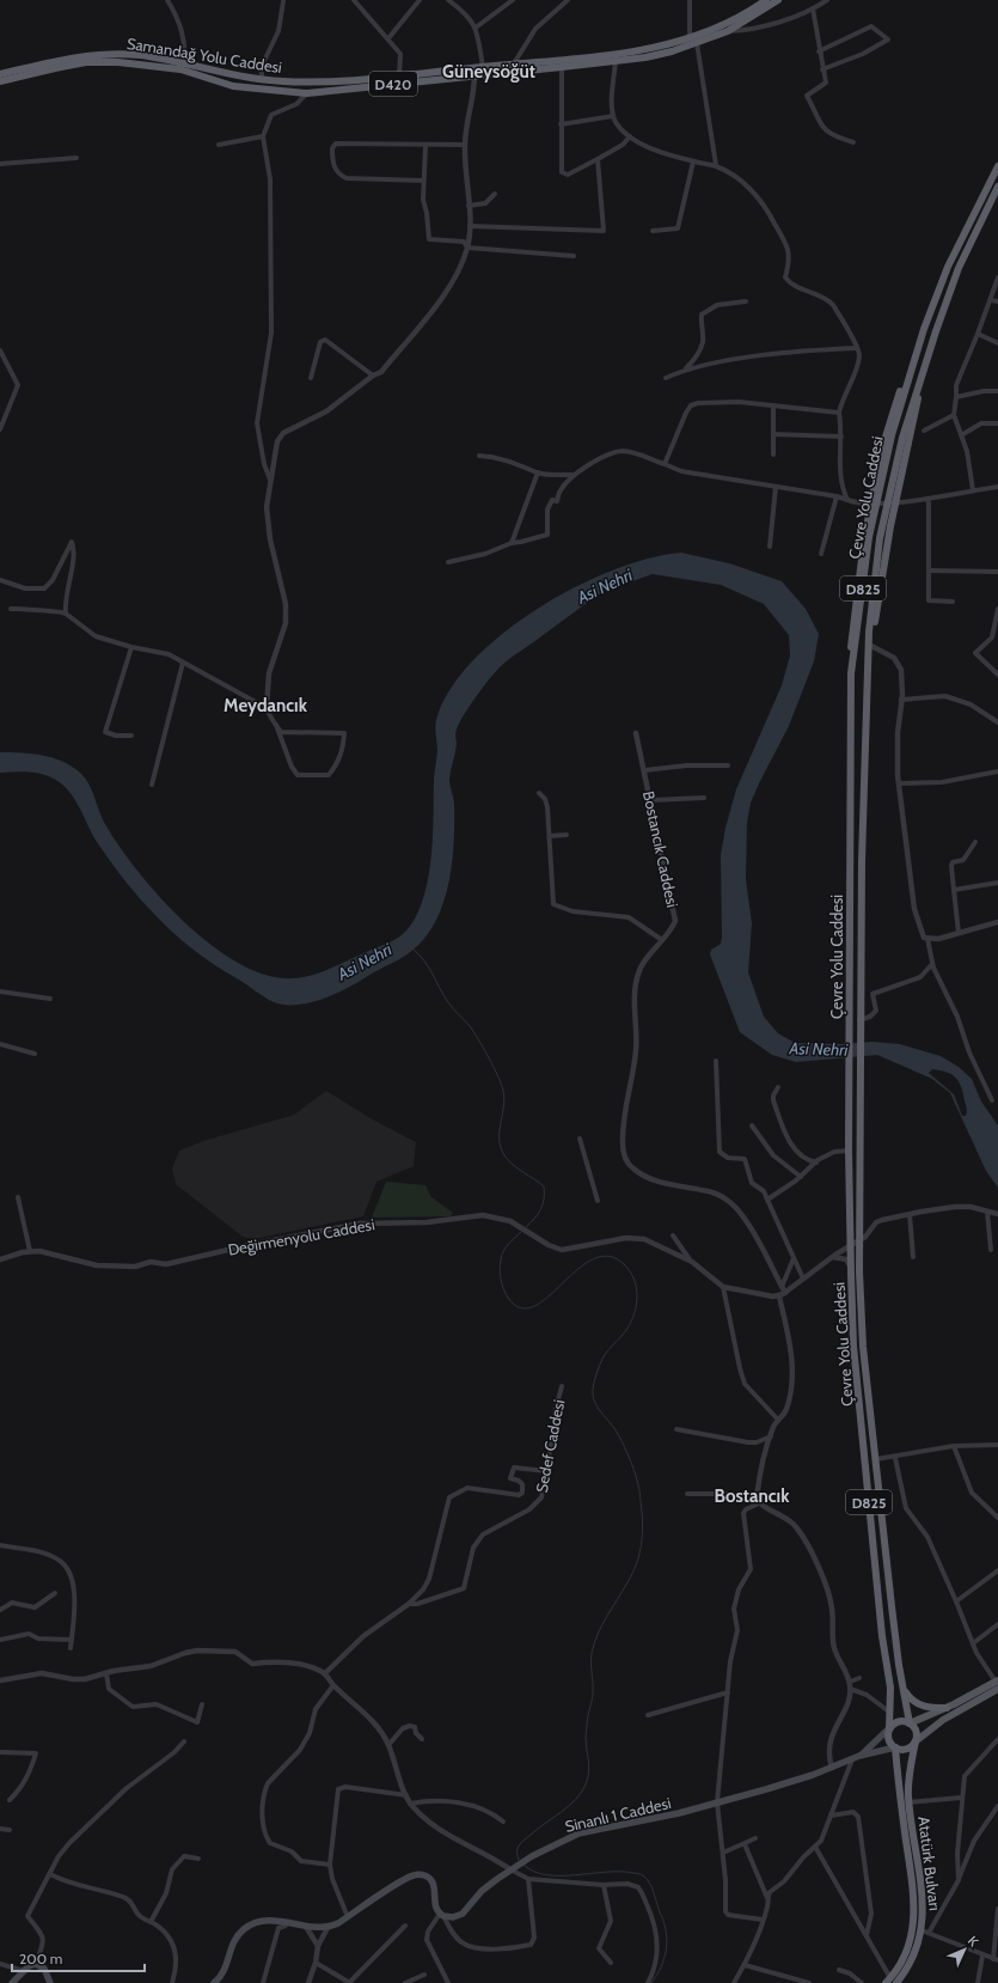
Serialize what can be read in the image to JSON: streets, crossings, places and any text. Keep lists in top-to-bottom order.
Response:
{
  "streets": {
    "highway": [
      "Samandağ Yolu Caddesi",
      "D420",
      "Çevre Yolu Caddesi",
      "D825",
      "Atatürk Bulvarı"
    ],
    "main road": ["Sinanlı 1 Caddesi"],
    "street": ["Bostancık Caddesi", "Değirmenyolu Caddesi", "Sedef Caddesi"]
  },
  "crossings": [
    ["Çevre Yolu Caddesi", "Sinanlı 1 Caddesi"],
    ["Çevre Yolu Caddesi", "Atatürk Bulvarı"],
    ["Sinanlı 1 Caddesi", "Atatürk Bulvarı"]
  ],
  "districts": ["Güneysöğüt", "Meydancık", "Bostancık"],
  "water": ["Asi Nehri"],
  "scale_bar": "200 m",
  "north": "top right"
}
